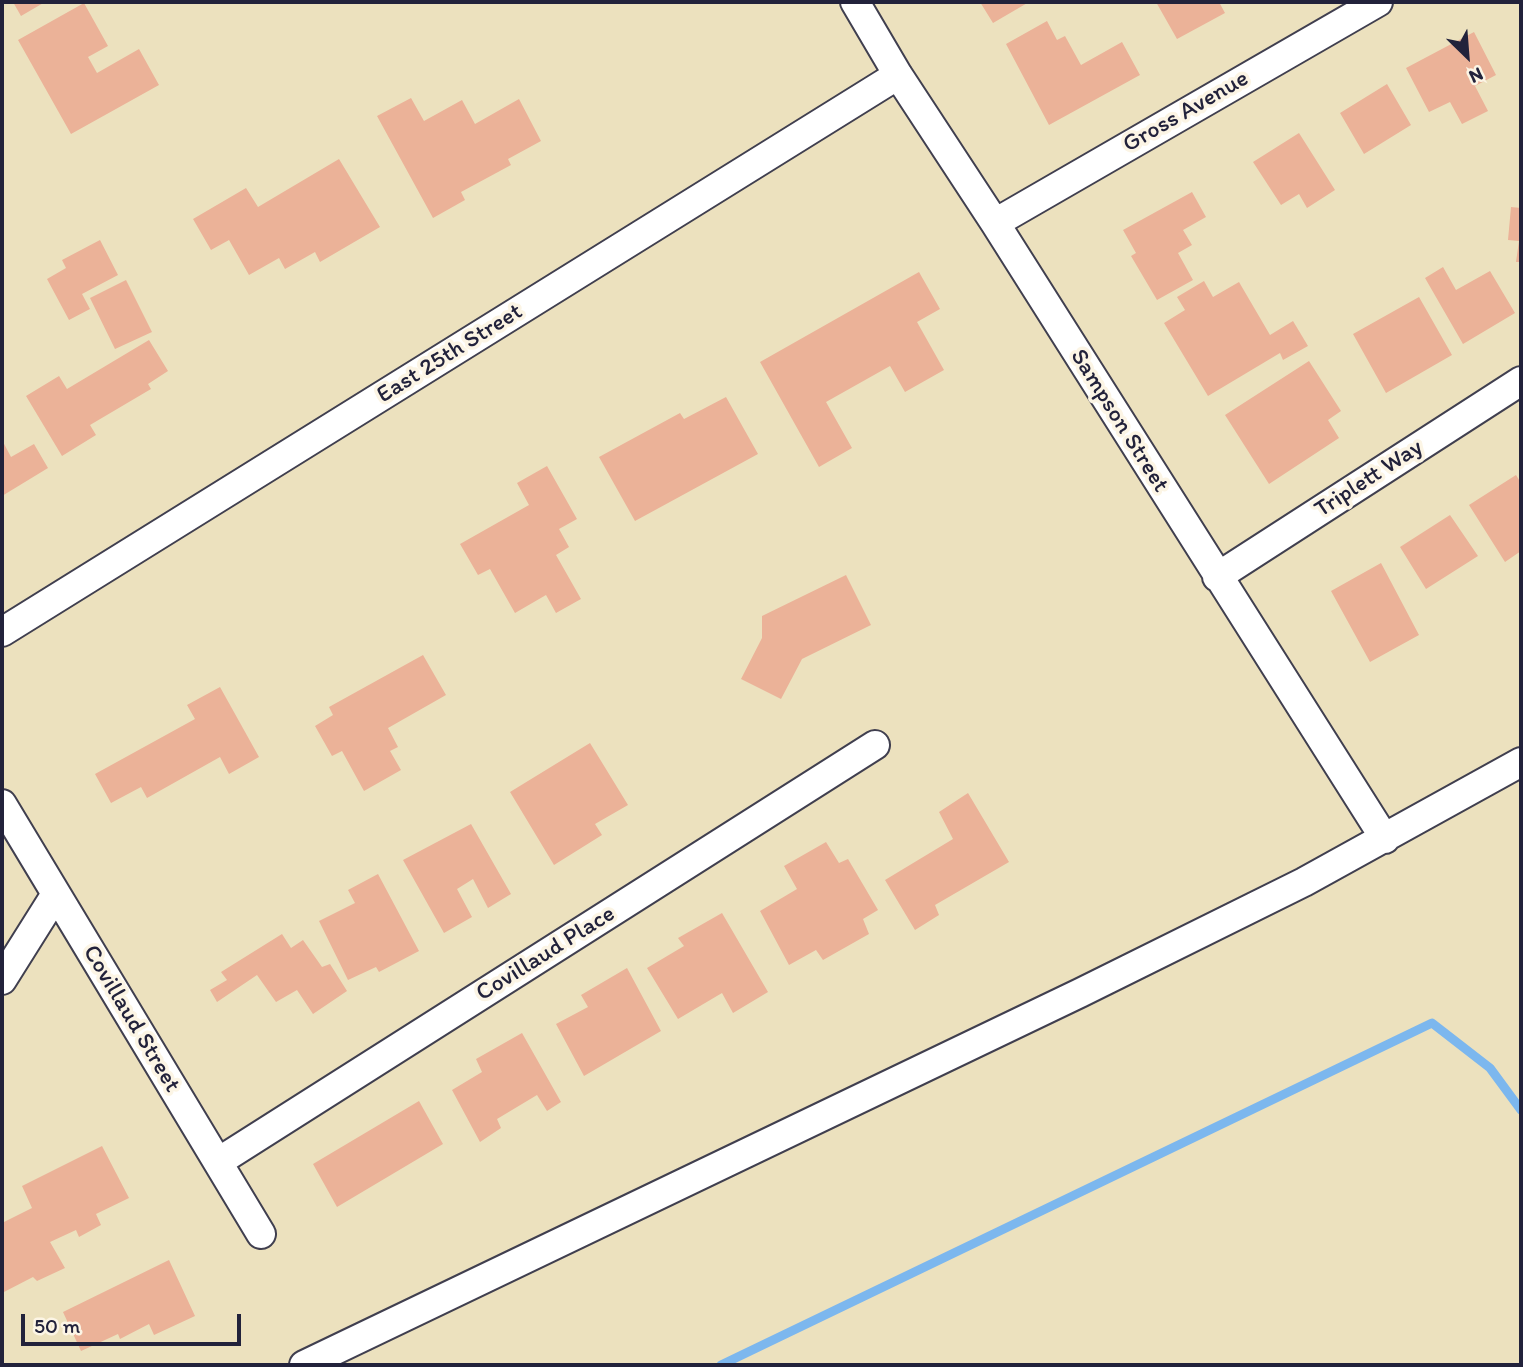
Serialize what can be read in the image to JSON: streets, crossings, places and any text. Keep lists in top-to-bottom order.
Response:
{
  "streets": {
    "street": [
      "Gross Avenue",
      "East 25th Street",
      "Sampson Street",
      "Triplett Way",
      "Covillaud Place",
      "Covillaud Street"
    ]
  },
  "crossings": [
    ["Gross Avenue", "Sampson Street"],
    ["East 25th Street", "Sampson Street"],
    ["Sampson Street", "Triplett Way"],
    ["Covillaud Place", "Covillaud Street"]
  ],
  "scale_bar": "50 m",
  "north": "bottom right"
}
